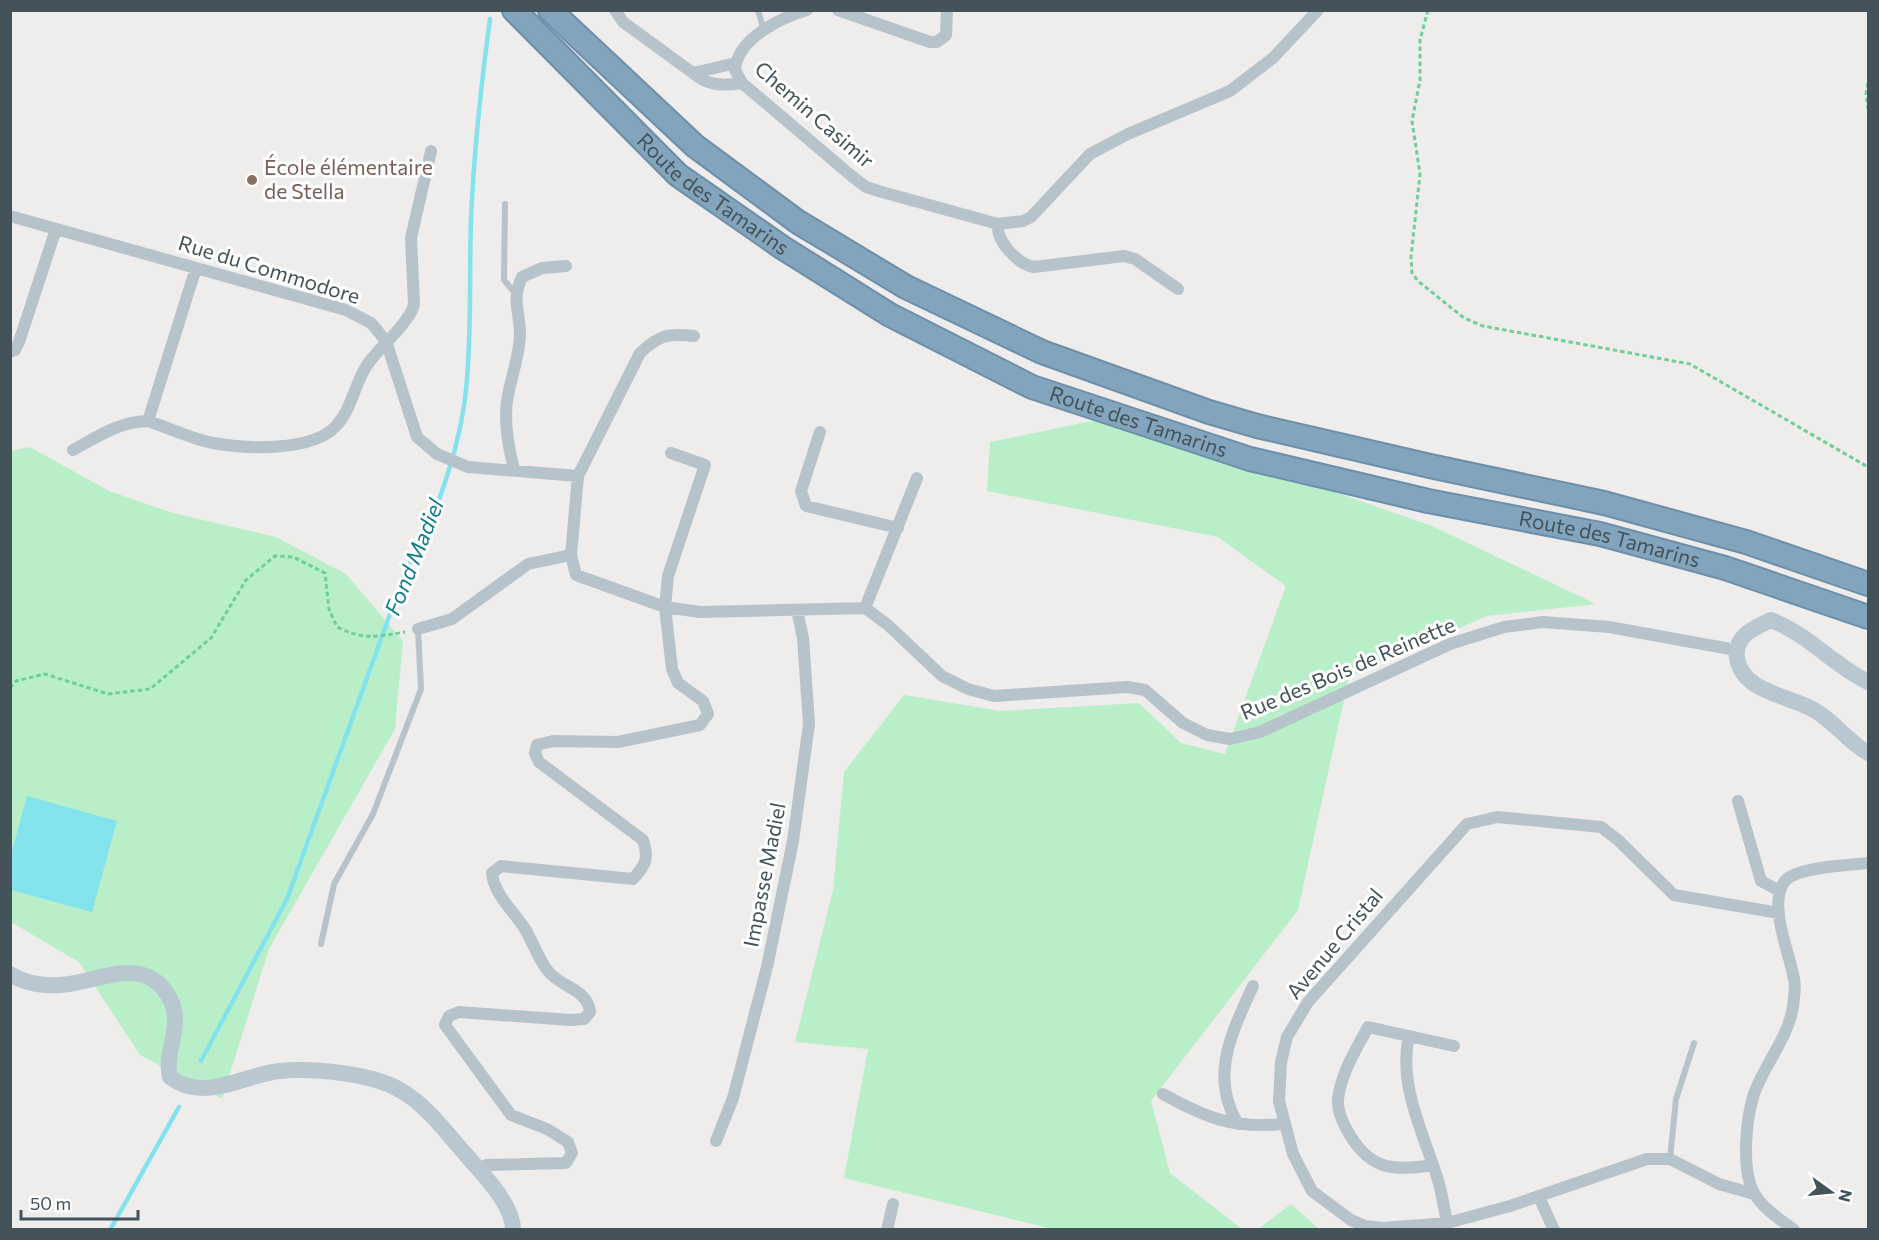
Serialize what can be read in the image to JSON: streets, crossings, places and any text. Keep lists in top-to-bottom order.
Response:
{
  "streets": {
    "highway": ["Route des Tamarins"],
    "street": [
      "Chemin Casimir",
      "Rue du Commodore",
      "Rue des Bois de Reinette",
      "Impasse Madiel",
      "Avenue Cristal"
    ]
  },
  "water": ["Fond Madiel"],
  "places": ["École élémentaire de Stella"],
  "scale_bar": "50 m",
  "north": "right"
}
